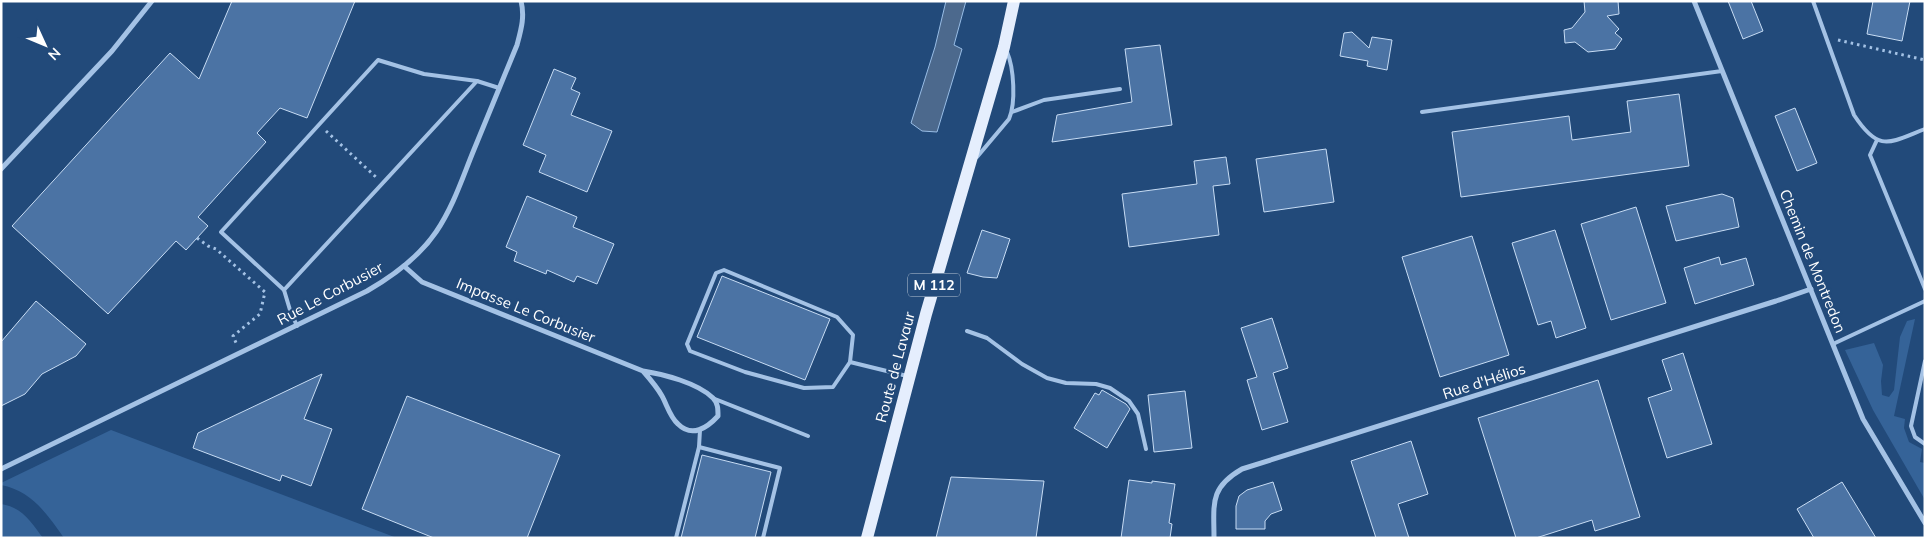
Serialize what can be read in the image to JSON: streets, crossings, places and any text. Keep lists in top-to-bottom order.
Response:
{
  "streets": {
    "main road": ["M 112", "Route de Lavaur"],
    "street": [
      "Chemin de Montredon",
      "Rue Le Corbusier",
      "Impasse Le Corbusier",
      "Rue d'Hélios"
    ]
  },
  "crossings": [
    ["Chemin de Montredon", "Rue d'Hélios"],
    ["Rue Le Corbusier", "Impasse Le Corbusier"]
  ],
  "north": "bottom right"
}
